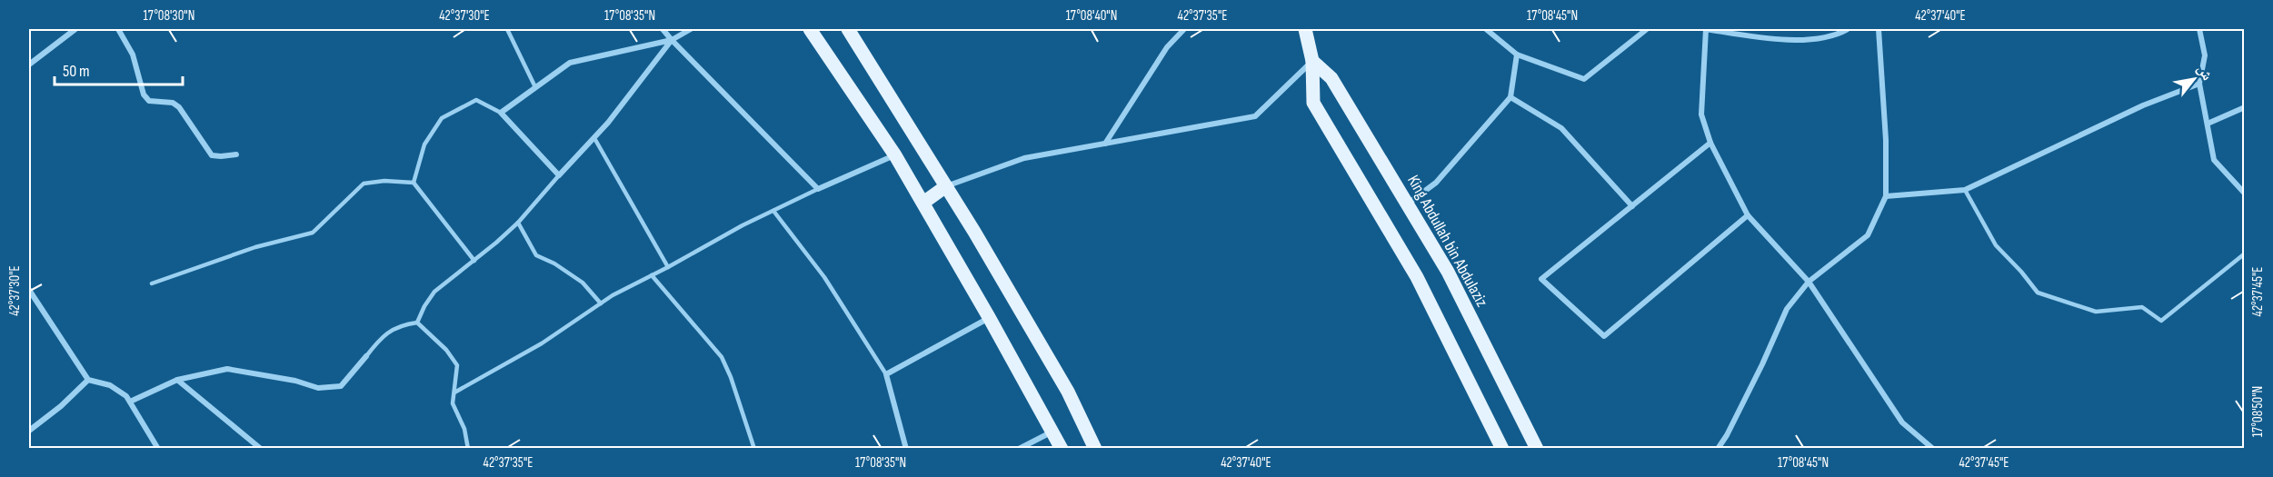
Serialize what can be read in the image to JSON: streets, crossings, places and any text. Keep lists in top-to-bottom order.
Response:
{
  "streets": {
    "main road": ["King Abdullah bin Abdulaziz"]
  },
  "scale_bar": "50 m",
  "north": "top right",
  "coordinates": [
    "17°08'30\"N",
    "42°37'30\"E",
    "17°08'35\"N",
    "17°08'40\"N",
    "42°37'35\"E",
    "17°08'45\"N",
    "42°37'40\"E",
    "42°37'45\"E",
    "17°08'50\"N"
  ]
}
